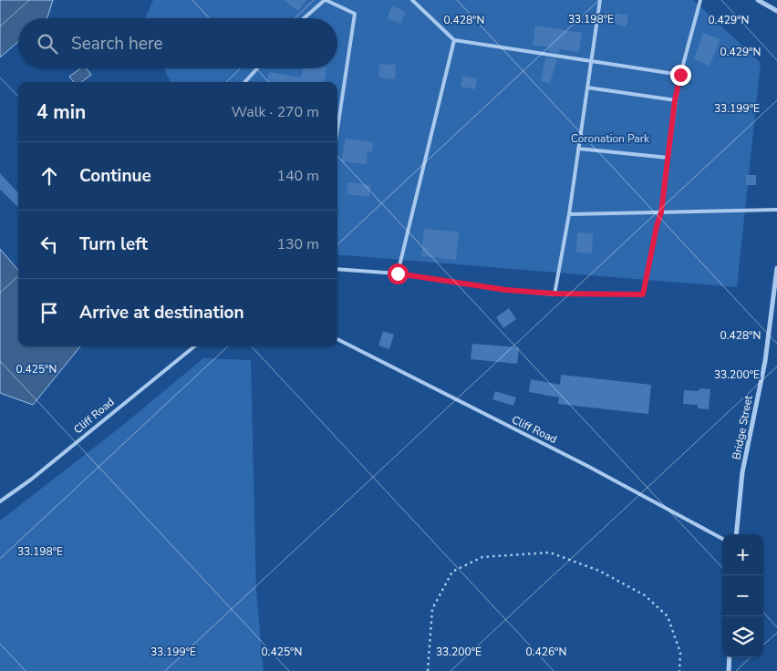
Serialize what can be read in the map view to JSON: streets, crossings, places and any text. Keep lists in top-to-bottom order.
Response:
{
  "streets": {
    "street": ["Bridge Street"],
    "lane": ["Cliff Road"]
  },
  "parks": ["Coronation Park"],
  "page": {
    "search": "Search here",
    "heading": ["4 min", "Walk · 270 m"],
    "list": [
      ["Continue", "140 m"],
      ["Turn left", "130 m"],
      "Arrive at destination"
    ],
    "map_buttons": ["+", "−"]
  },
  "coordinates": [
    "33.198°E",
    "0.428°N",
    "0.429°N",
    "33.199°E",
    "0.425°N",
    "33.200°E",
    "0.426°N"
  ]
}
